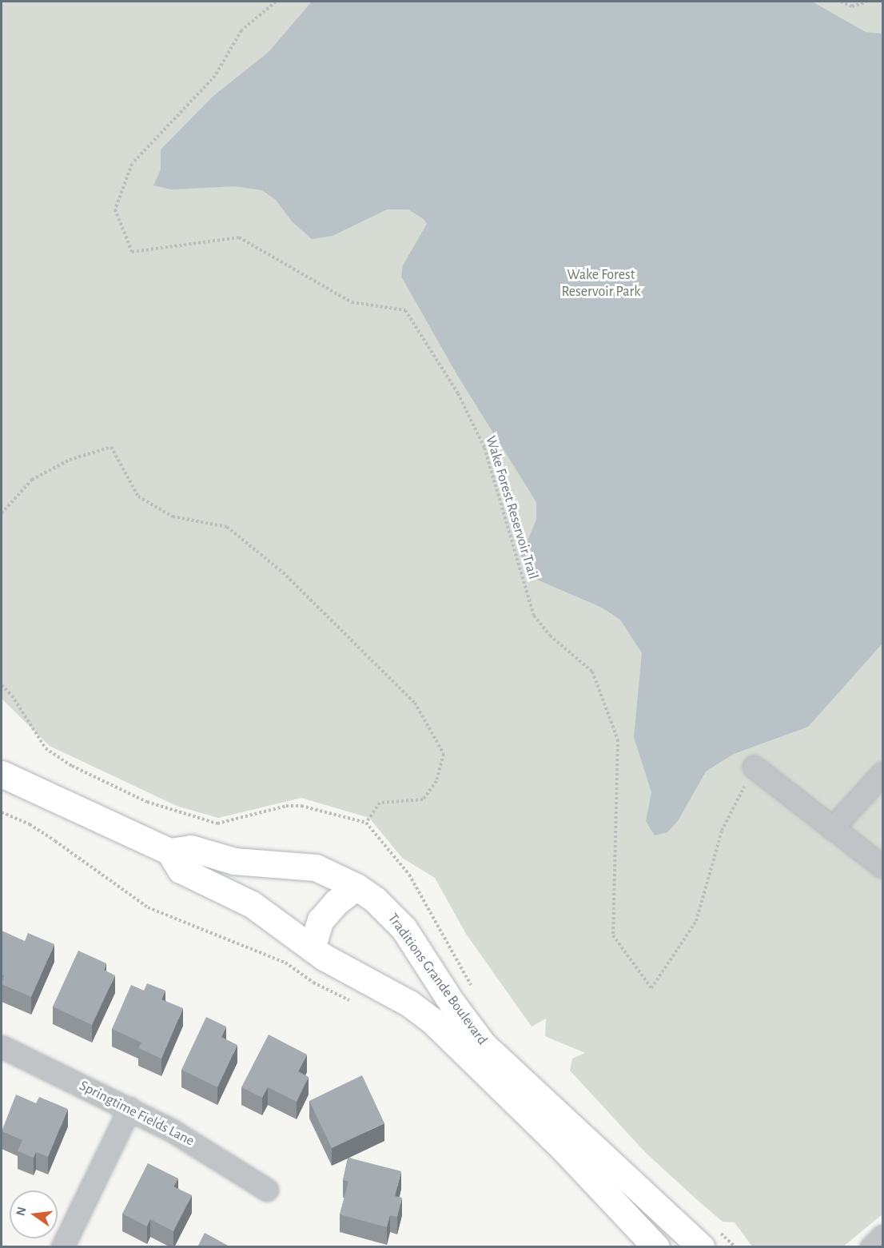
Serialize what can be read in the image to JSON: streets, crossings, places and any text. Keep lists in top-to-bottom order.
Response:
{
  "streets": {
    "main road": ["Traditions Grande Boulevard"],
    "street": ["Springtime Fields Lane"],
    "path": ["Wake Forest Reservoir Trail"]
  },
  "parks": ["Wake Forest Reservoir Park"],
  "north": "left"
}
